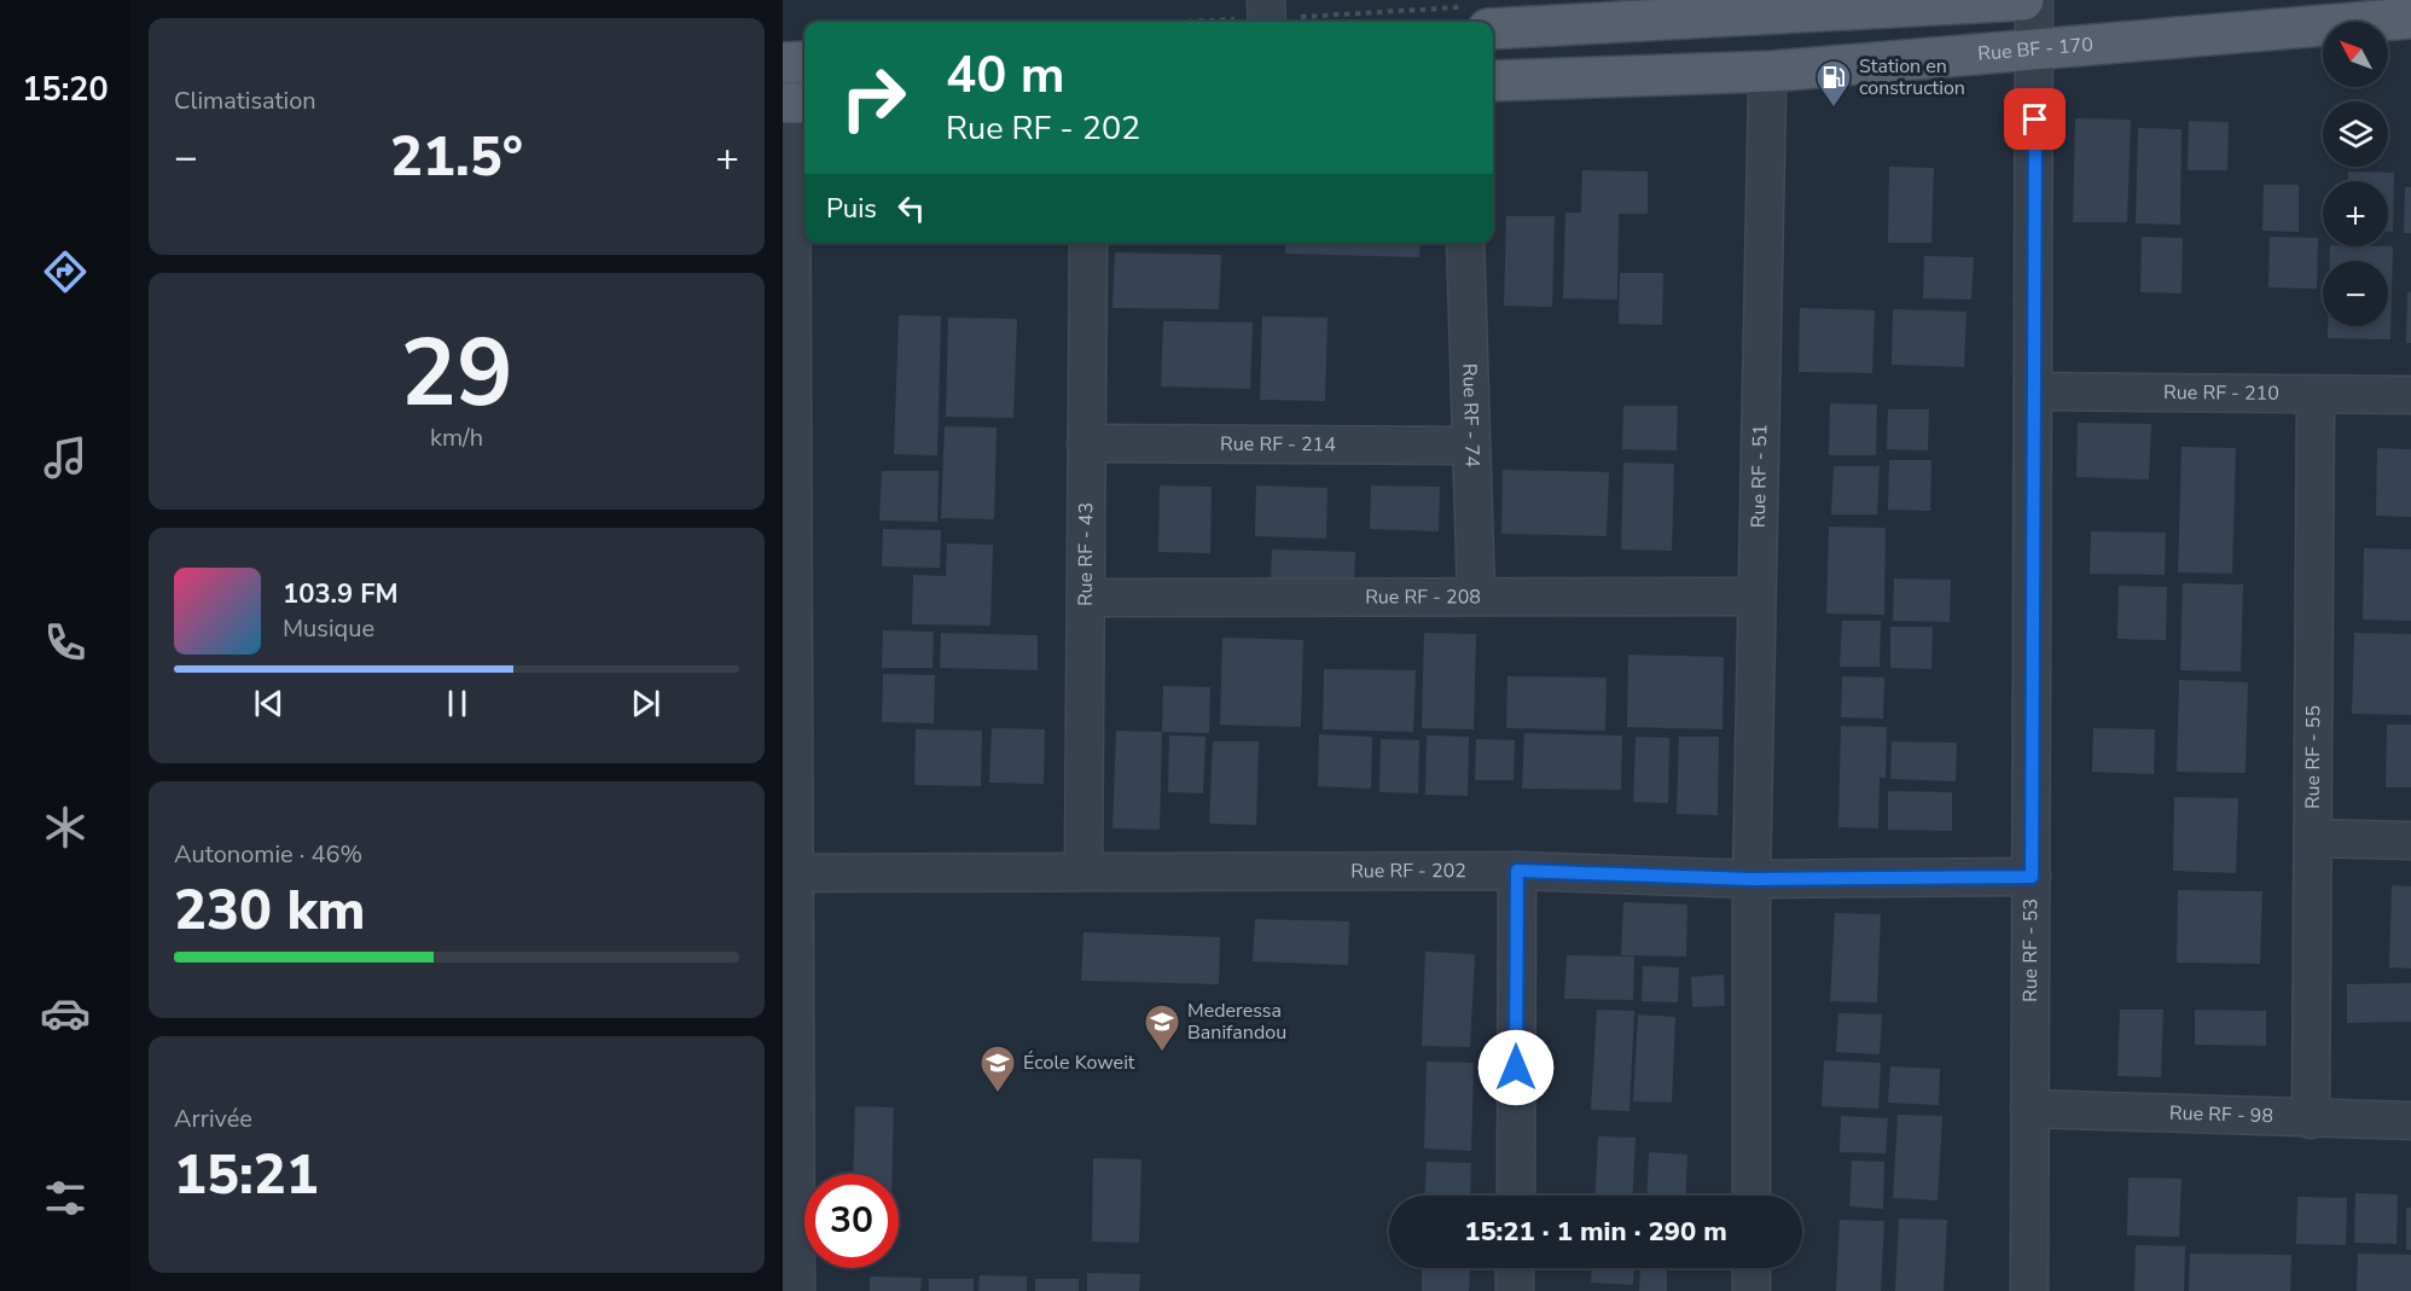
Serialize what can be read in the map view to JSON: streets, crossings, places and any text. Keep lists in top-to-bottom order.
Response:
{
  "streets": {
    "main road": ["Rue BF - 170"],
    "street": [
      "Rue RF - 210",
      "Rue RF - 74",
      "Rue RF - 214",
      "Rue RF - 51",
      "Rue RF - 43",
      "Rue RF - 208",
      "Rue RF - 55",
      "Rue RF - 202",
      "Rue RF - 53",
      "Rue RF - 98"
    ]
  },
  "crossings": [
    ["Rue BF - 170", "Rue RF - 51"],
    ["Rue BF - 170", "Rue RF - 53"],
    ["Rue RF - 210", "Rue RF - 55"],
    ["Rue RF - 210", "Rue RF - 53"],
    ["Rue RF - 74", "Rue RF - 214"],
    ["Rue RF - 74", "Rue RF - 208"],
    ["Rue RF - 214", "Rue RF - 43"],
    ["Rue RF - 51", "Rue RF - 208"],
    ["Rue RF - 51", "Rue RF - 202"],
    ["Rue RF - 43", "Rue RF - 208"],
    ["Rue RF - 43", "Rue RF - 202"],
    ["Rue RF - 55", "Rue RF - 98"],
    ["Rue RF - 202", "Rue RF - 53"],
    ["Rue RF - 53", "Rue RF - 98"]
  ],
  "places": {
    "fuel station": ["Station en construction"],
    "school or university": ["Mederessa Banifandou", "École Koweit"]
  },
  "north": "top left",
  "page": {
    "tabs": "15:20",
    "tile": [
      "Climatisation",
      ["29", "km/h"],
      ["Autonomie · 46%", "230 km"],
      ["Arrivée", "15:21"]
    ],
    "map_buttons": ["+", "−"],
    "turn": ["40 m", "Rue RF - 202"],
    "heat": ["−", "21.5°", "+"],
    "then": "Puis",
    "song": ["103.9 FM", "Musique"],
    "limit": "30",
    "trip": "15:21 · 1 min · 290 m"
  }
}
